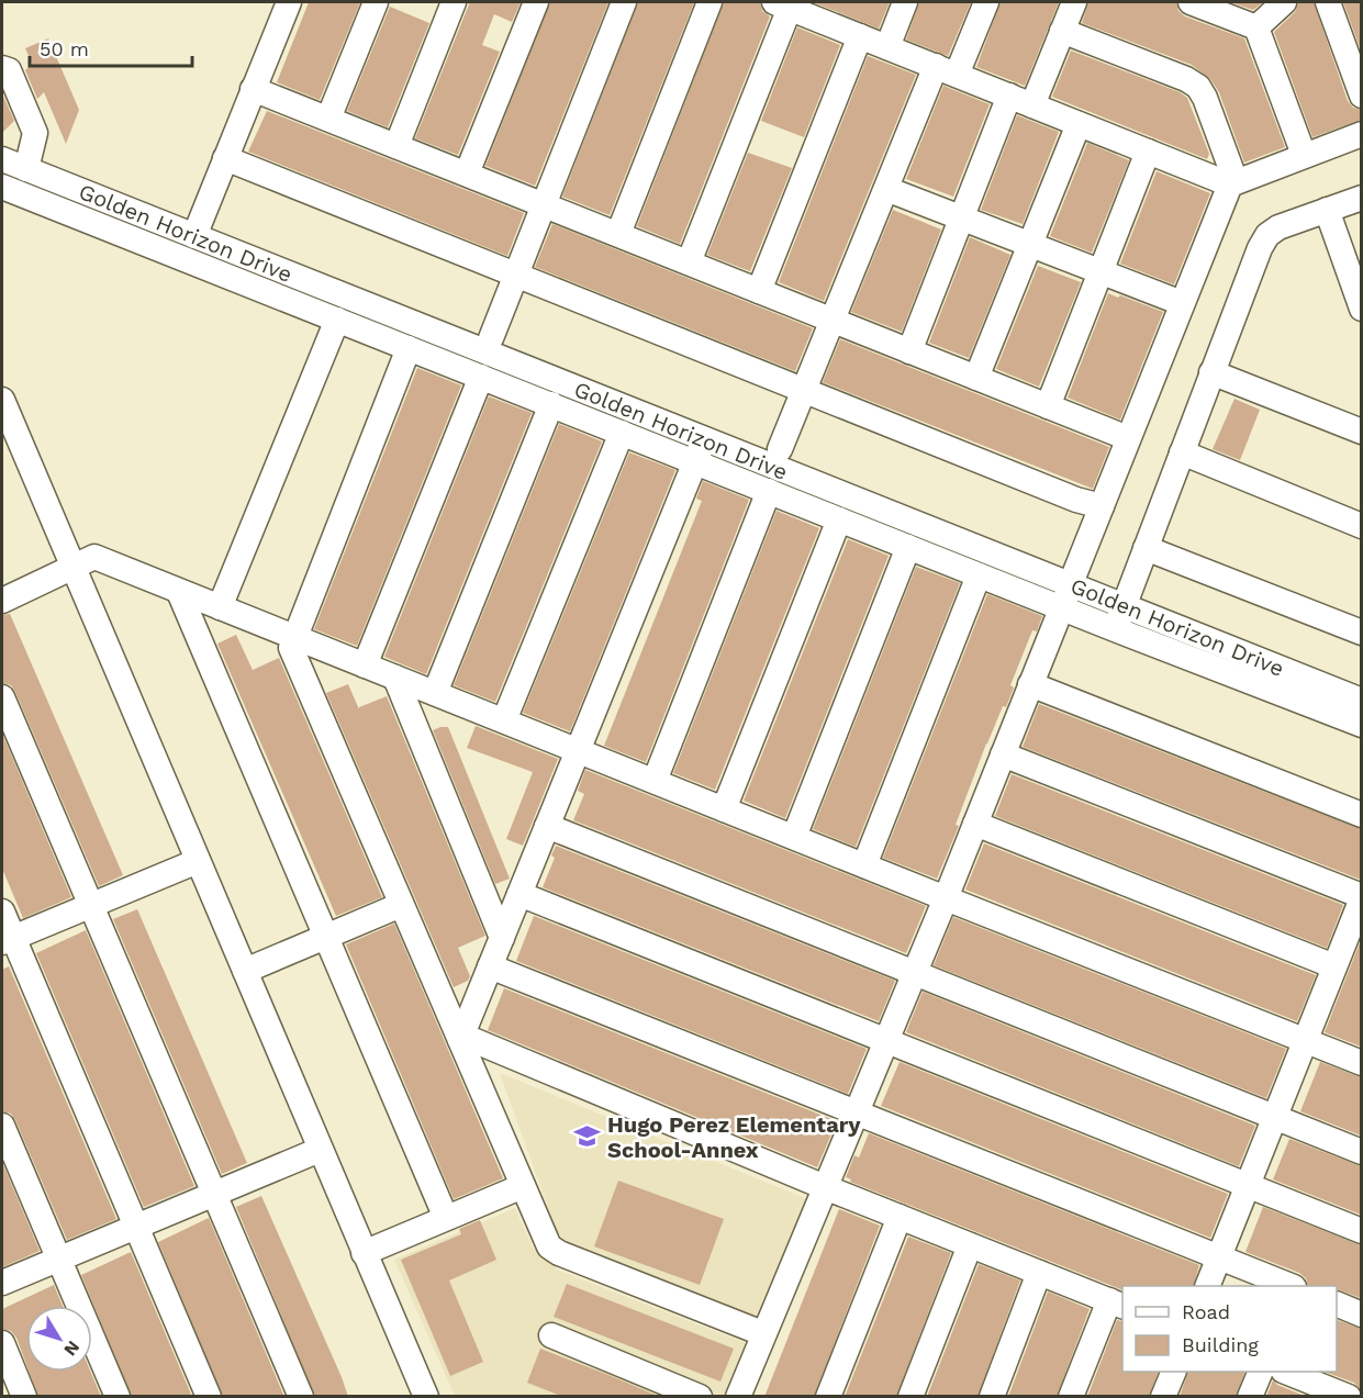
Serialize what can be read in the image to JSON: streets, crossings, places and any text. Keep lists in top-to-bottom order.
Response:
{
  "streets": {
    "street": ["Golden Horizon Drive"]
  },
  "places": {
    "school or university": ["Hugo Perez Elementary School-Annex"]
  },
  "legend": ["Road", "Building"],
  "scale_bar": "50 m",
  "north": "bottom right"
}
